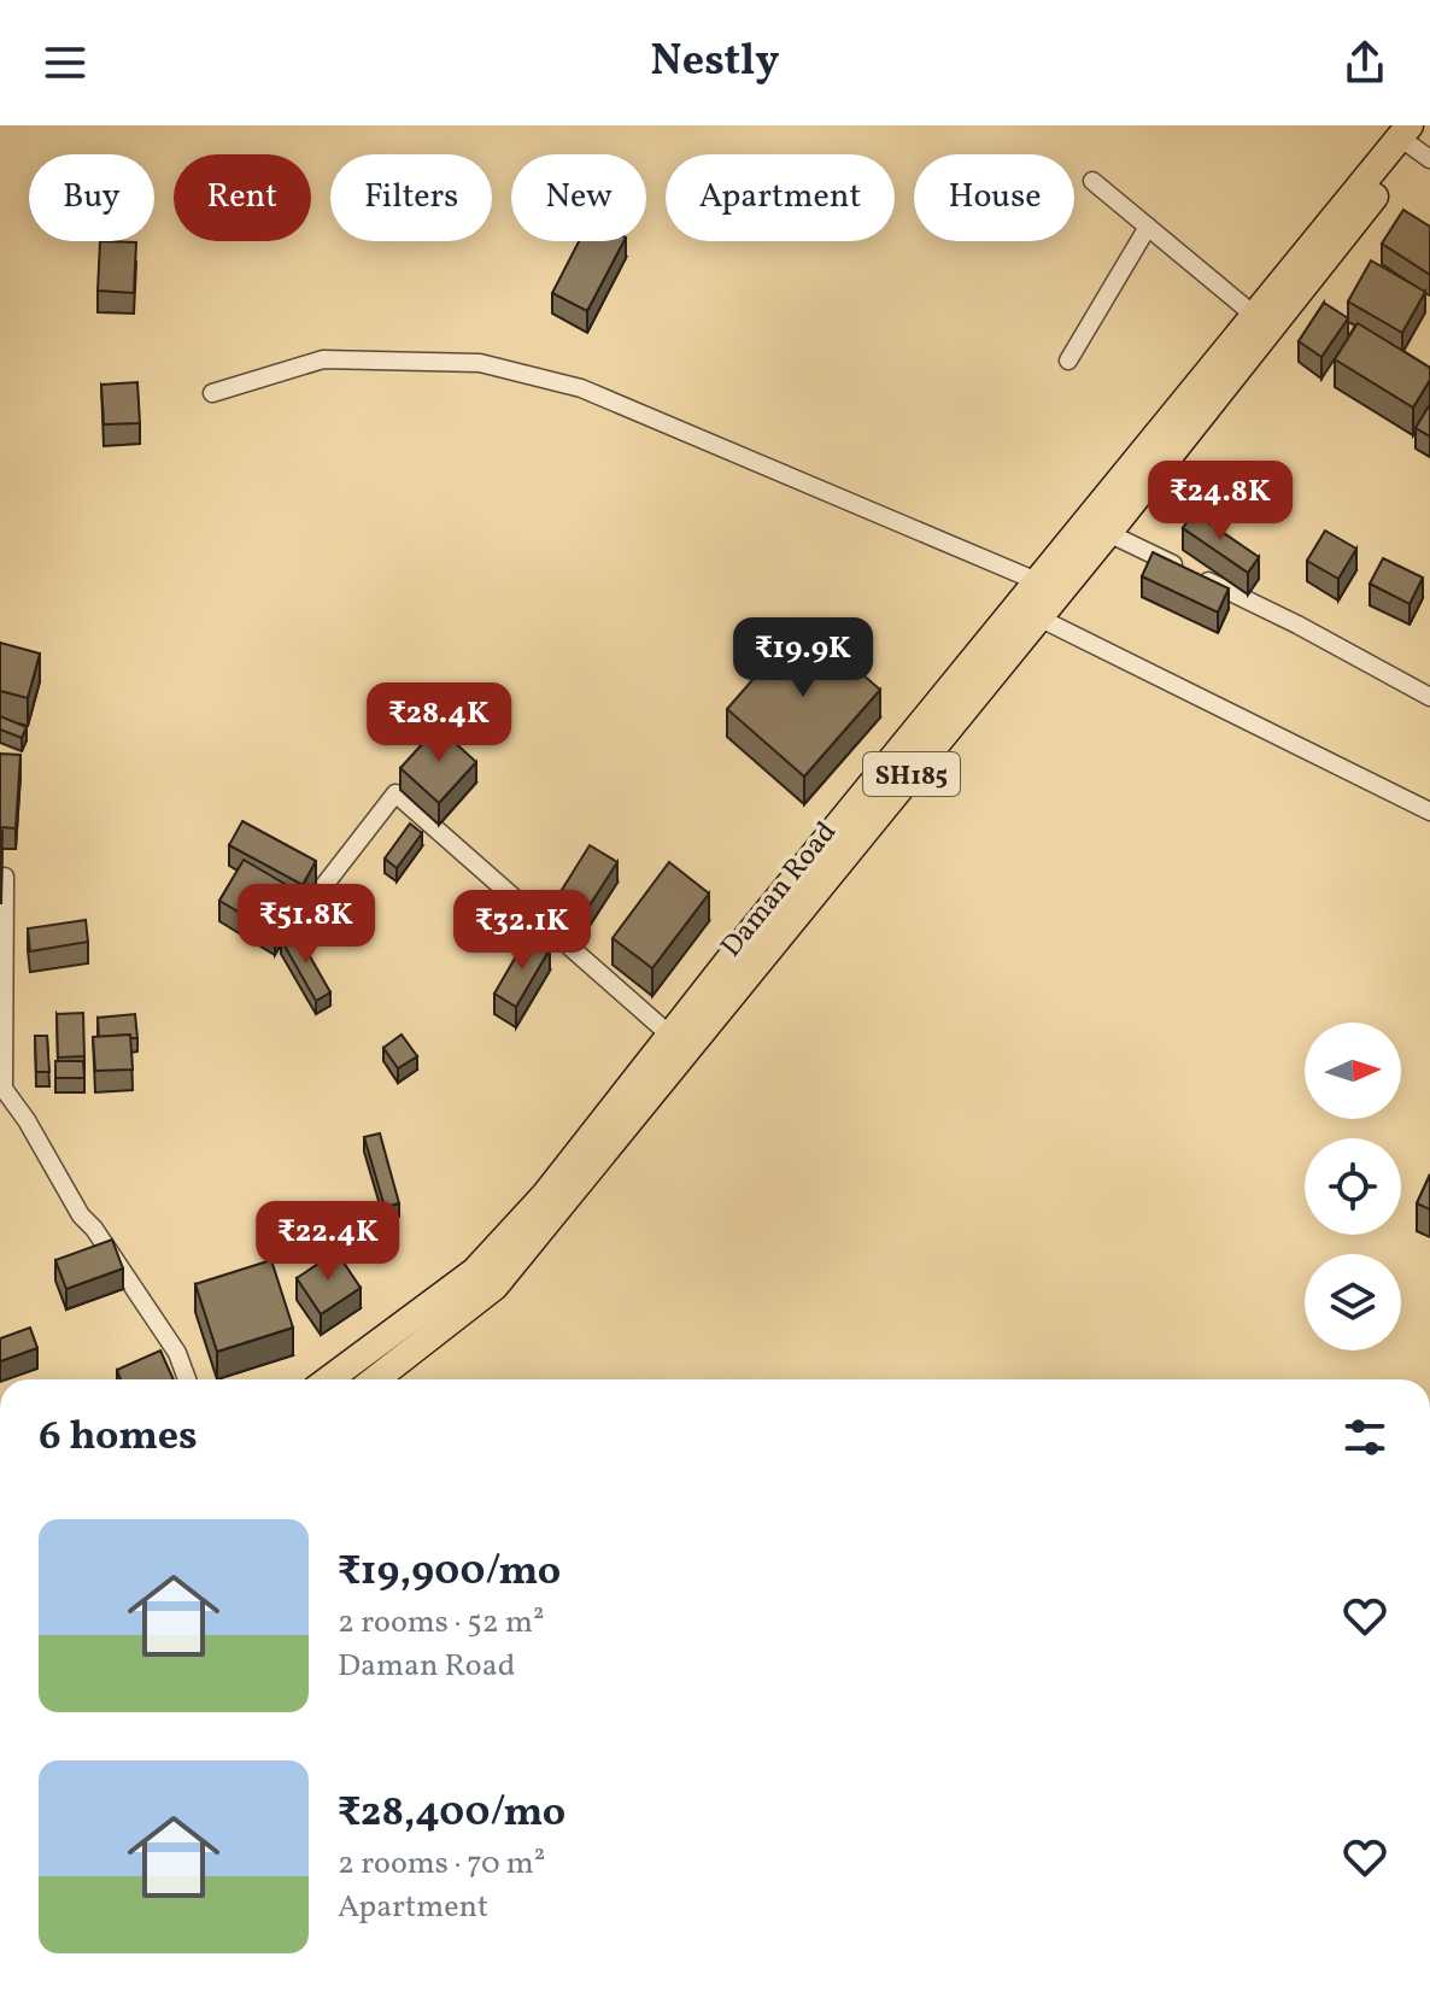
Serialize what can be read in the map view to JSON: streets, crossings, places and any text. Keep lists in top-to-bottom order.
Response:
{
  "streets": {
    "main road": ["SH185", "Daman Road"]
  },
  "north": "right",
  "page": {
    "header": "Nestly",
    "chip": [
      "Buy",
      "Rent",
      "Filters",
      "New",
      "Apartment",
      "House"
    ],
    "price": [
      "₹24.8K",
      "₹19.9K",
      "₹28.4K",
      "₹51.8K",
      "₹32.1K",
      "₹22.4K"
    ],
    "heading": "6 homes",
    "list": [
      {
        "name": "₹19,900/mo",
        "note": "2 rooms · 52 m² · Daman Road"
      },
      {
        "name": "₹28,400/mo",
        "note": "2 rooms · 70 m² · Apartment"
      }
    ]
  }
}
